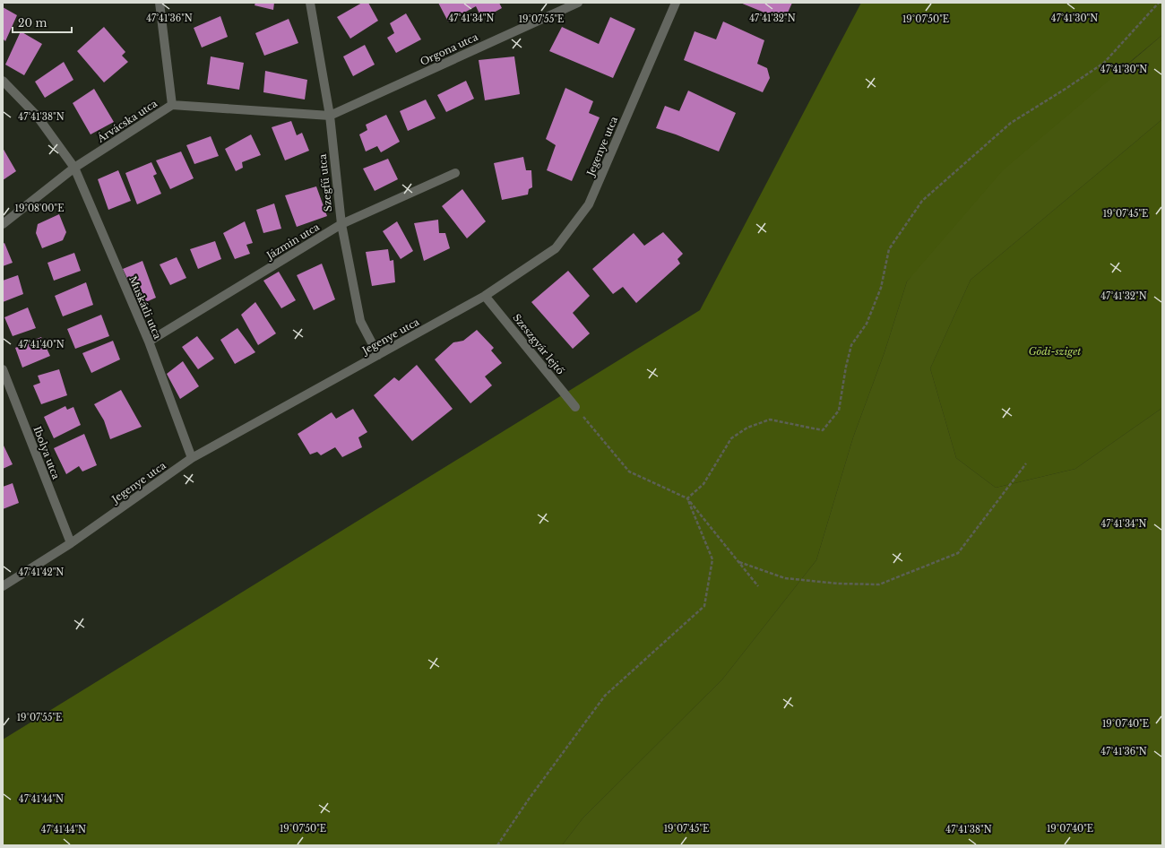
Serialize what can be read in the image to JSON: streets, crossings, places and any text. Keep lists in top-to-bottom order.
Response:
{
  "streets": {
    "street": [
      "Orgona utca",
      "Árvácska utca",
      "Jegenye utca",
      "Szegfű utca",
      "Jázmin utca",
      "Muskátli utca",
      "Szeszgyár lejtő",
      "Ibolya utca"
    ]
  },
  "crossings": [
    ["Orgona utca", "Árvácska utca"],
    ["Orgona utca", "Szegfű utca"],
    ["Árvácska utca", "Szegfű utca"],
    ["Árvácska utca", "Muskátli utca"],
    ["Jegenye utca", "Szegfű utca"],
    ["Jegenye utca", "Muskátli utca"],
    ["Jegenye utca", "Szeszgyár lejtő"],
    ["Jegenye utca", "Ibolya utca"],
    ["Szegfű utca", "Jázmin utca"],
    ["Jázmin utca", "Muskátli utca"]
  ],
  "parks": ["Gödi-sziget"],
  "scale_bar": "20 m",
  "coordinates": [
    "47°41'36\"N",
    "47°41'34\"N",
    "47°41'32\"N",
    "47°41'30\"N",
    "19°07'55\"E",
    "19°07'50\"E",
    "47°41'38\"N",
    "19°08'00\"E",
    "19°07'45\"E",
    "47°41'40\"N",
    "47°41'42\"N",
    "19°07'40\"E",
    "47°41'44\"N"
  ]
}
